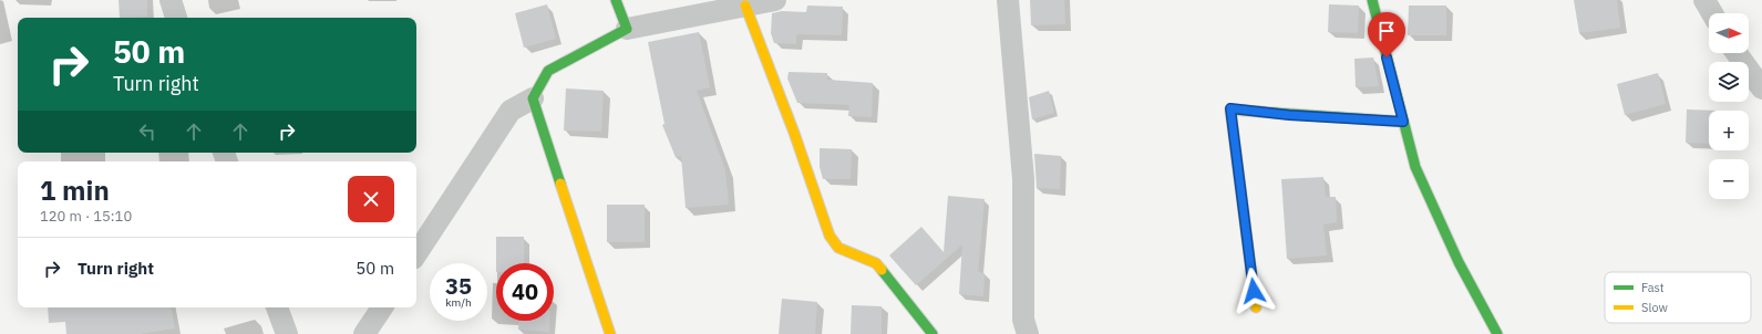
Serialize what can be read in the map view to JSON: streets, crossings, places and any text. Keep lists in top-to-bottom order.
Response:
{
  "legend": ["Fast", "Slow"],
  "north": "right",
  "page": {
    "map_buttons": ["+", "−"],
    "turn": ["50 m", "Turn right"],
    "heading": ["1 min", "120 m · 15:10"],
    "list": [
      {
        "name": "Turn right",
        "value": "50 m"
      }
    ],
    "speed": "35 km/h",
    "limit": "40"
  }
}
